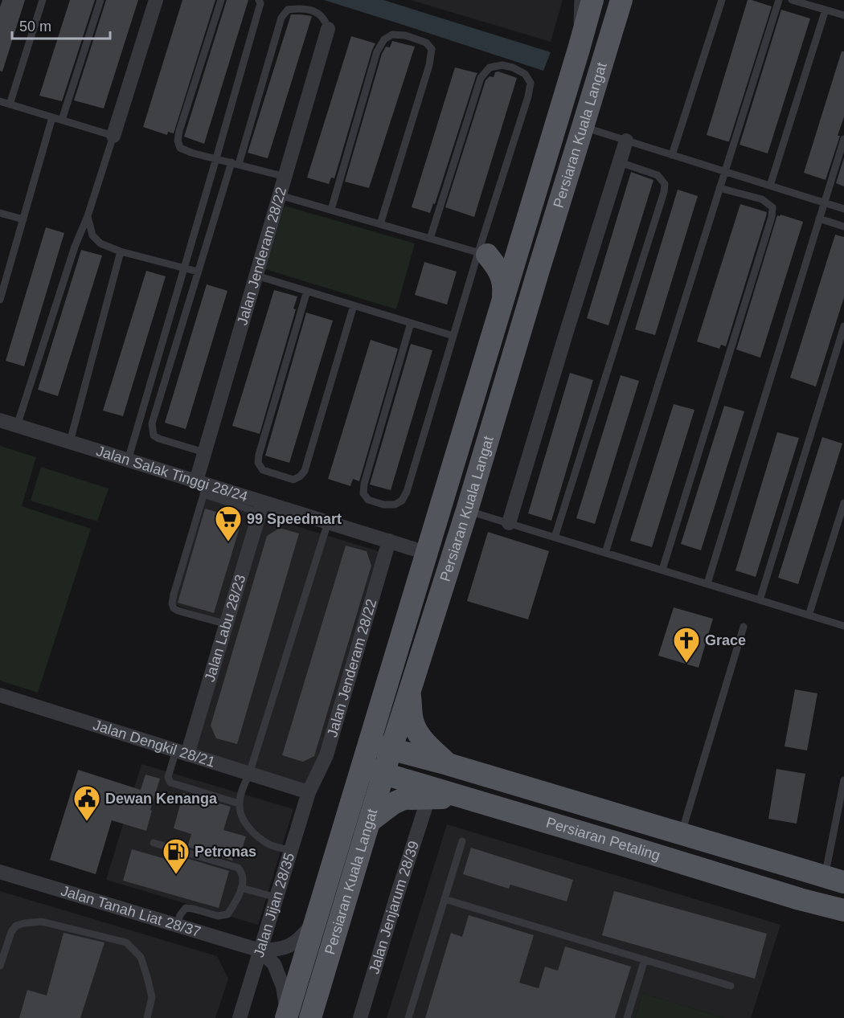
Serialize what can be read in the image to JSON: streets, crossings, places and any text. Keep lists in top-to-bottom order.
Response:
{
  "streets": {
    "main road": ["Persiaran Kuala Langat", "Persiaran Petaling"],
    "street": [
      "Jalan Jenderam 28/22",
      "Jalan Salak Tinggi 28/24",
      "Jalan Labu 28/23",
      "Jalan Dengkil 28/21",
      "Jalan Jijan 28/35",
      "Jalan Jenjarum 28/39",
      "Jalan Tanah Liat 28/37"
    ]
  },
  "crossings": [
    ["Persiaran Kuala Langat", "Jalan Salak Tinggi 28/24"],
    ["Persiaran Kuala Langat", "Persiaran Petaling"],
    ["Jalan Jenderam 28/22", "Jalan Salak Tinggi 28/24"],
    ["Jalan Jenderam 28/22", "Jalan Dengkil 28/21"],
    ["Jalan Jenderam 28/22", "Jalan Jijan 28/35"],
    ["Jalan Salak Tinggi 28/24", "Jalan Labu 28/23"],
    ["Jalan Labu 28/23", "Jalan Dengkil 28/21"],
    ["Jalan Dengkil 28/21", "Jalan Jijan 28/35"],
    ["Jalan Jijan 28/35", "Jalan Tanah Liat 28/37"]
  ],
  "places": {
    "supermarket": ["99 Speedmart"],
    "church": ["Grace"],
    "public building": ["Dewan Kenanga"],
    "fuel station": ["Petronas"]
  },
  "scale_bar": "50 m"
}
